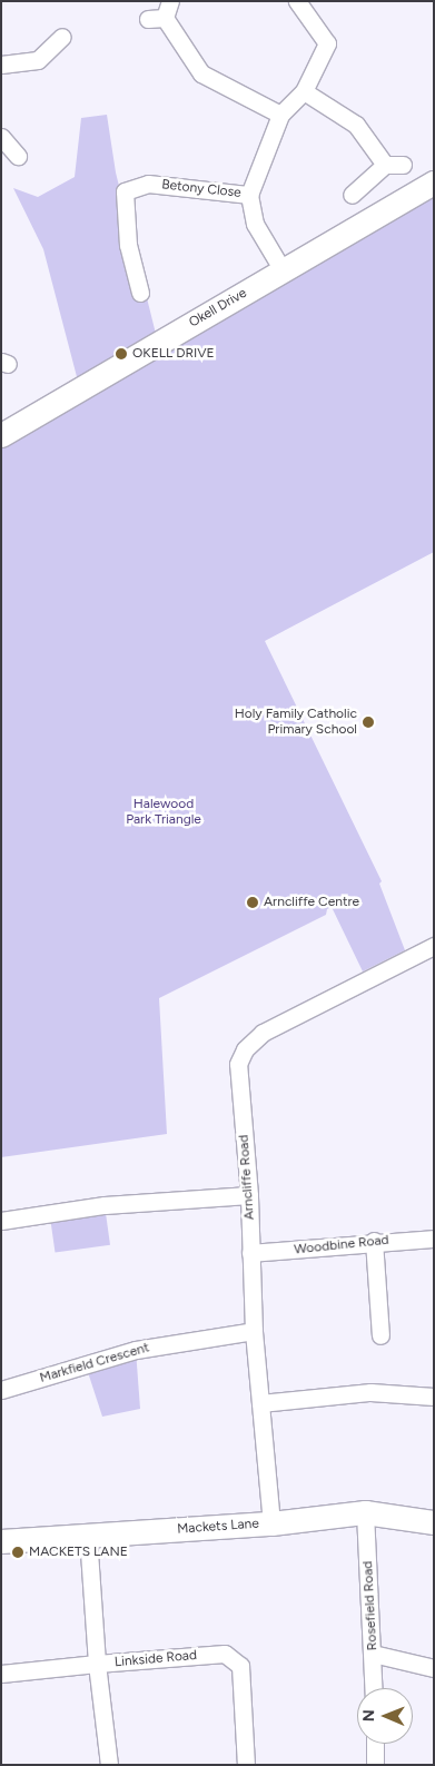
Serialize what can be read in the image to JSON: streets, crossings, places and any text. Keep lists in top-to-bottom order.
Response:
{
  "streets": {
    "street": [
      "Betony Close",
      "Okell Drive",
      "Arncliffe Road",
      "Woodbine Road",
      "Markfield Crescent",
      "Mackets Lane",
      "Rosefield Road",
      "Linkside Road"
    ]
  },
  "crossings": [
    ["Arncliffe Road", "Woodbine Road"],
    ["Arncliffe Road", "Markfield Crescent"],
    ["Arncliffe Road", "Mackets Lane"],
    ["Mackets Lane", "Rosefield Road"],
    ["Mackets Lane", "Linkside Road"]
  ],
  "parks": ["Halewood Park Triangle"],
  "places": [
    "OKELL DRIVE",
    "Holy Family Catholic Primary School",
    "Arncliffe Centre",
    "MACKETS LANE"
  ],
  "north": "left"
}
